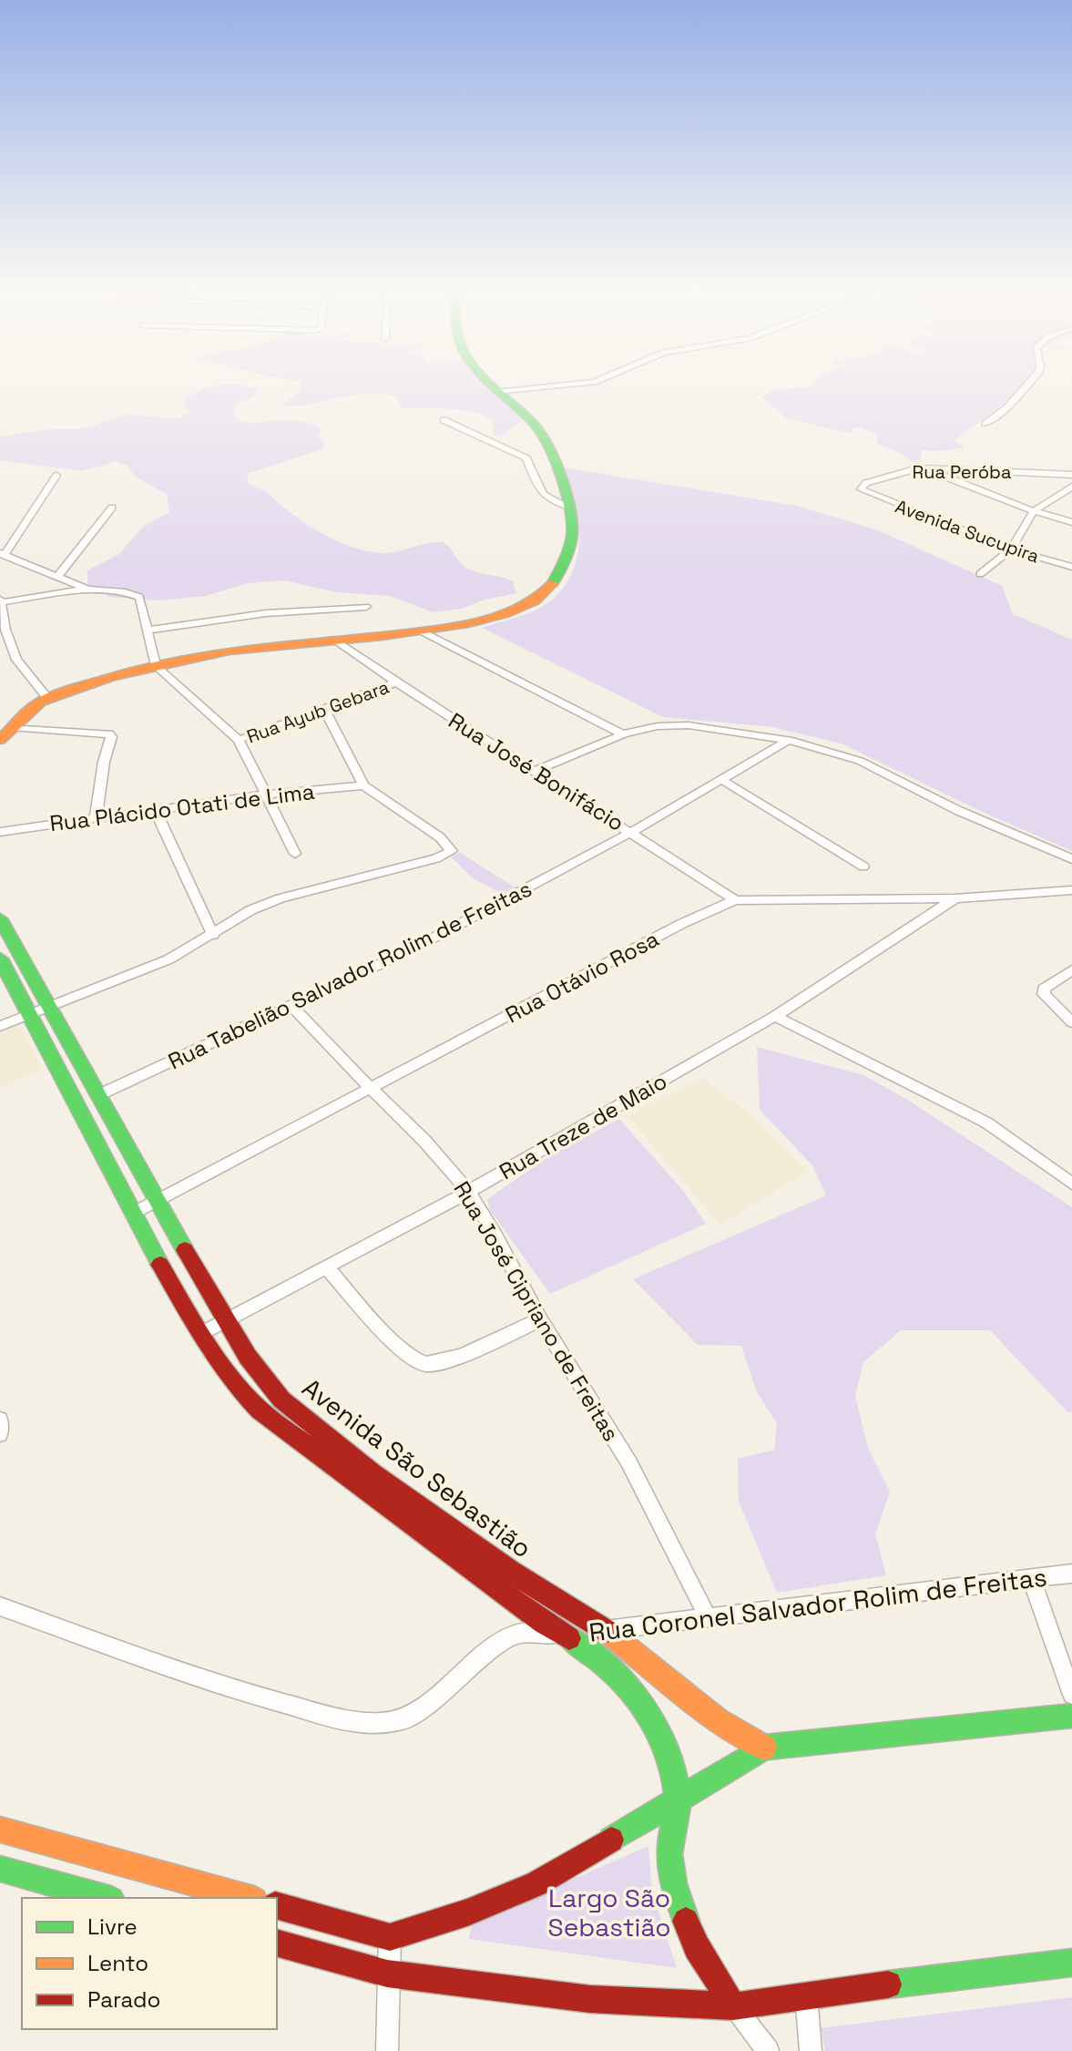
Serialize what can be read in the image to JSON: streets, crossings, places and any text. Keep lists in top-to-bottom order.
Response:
{
  "streets": {
    "main road": ["Avenida São Sebastião"],
    "street": [
      "Rua Peróba",
      "Avenida Sucupira",
      "Rua Ayub Gebara",
      "Rua José Bonifácio",
      "Rua Plácido Otati de Lima",
      "Rua Tabelião Salvador Rolim de Freitas",
      "Rua Otávio Rosa",
      "Rua Treze de Maio",
      "Rua José Cipriano de Freitas",
      "Rua Coronel Salvador Rolim de Freitas"
    ]
  },
  "crossings": [
    ["Rua Peróba", "Avenida Sucupira"],
    ["Rua Ayub Gebara", "Rua José Bonifácio"],
    ["Rua José Bonifácio", "Rua Tabelião Salvador Rolim de Freitas"],
    ["Rua José Bonifácio", "Rua Otávio Rosa"],
    ["Rua Tabelião Salvador Rolim de Freitas", "Rua José Cipriano de Freitas"],
    ["Rua Tabelião Salvador Rolim de Freitas", "Avenida São Sebastião"],
    ["Rua Otávio Rosa", "Rua Treze de Maio"],
    ["Rua Otávio Rosa", "Rua José Cipriano de Freitas"],
    ["Rua Otávio Rosa", "Avenida São Sebastião"],
    ["Rua Treze de Maio", "Rua José Cipriano de Freitas"],
    ["Rua Treze de Maio", "Avenida São Sebastião"],
    ["Rua José Cipriano de Freitas", "Rua Coronel Salvador Rolim de Freitas"],
    ["Avenida São Sebastião", "Rua Coronel Salvador Rolim de Freitas"]
  ],
  "parks": ["Largo São Sebastião"],
  "legend": ["Livre", "Lento", "Parado"]
}
